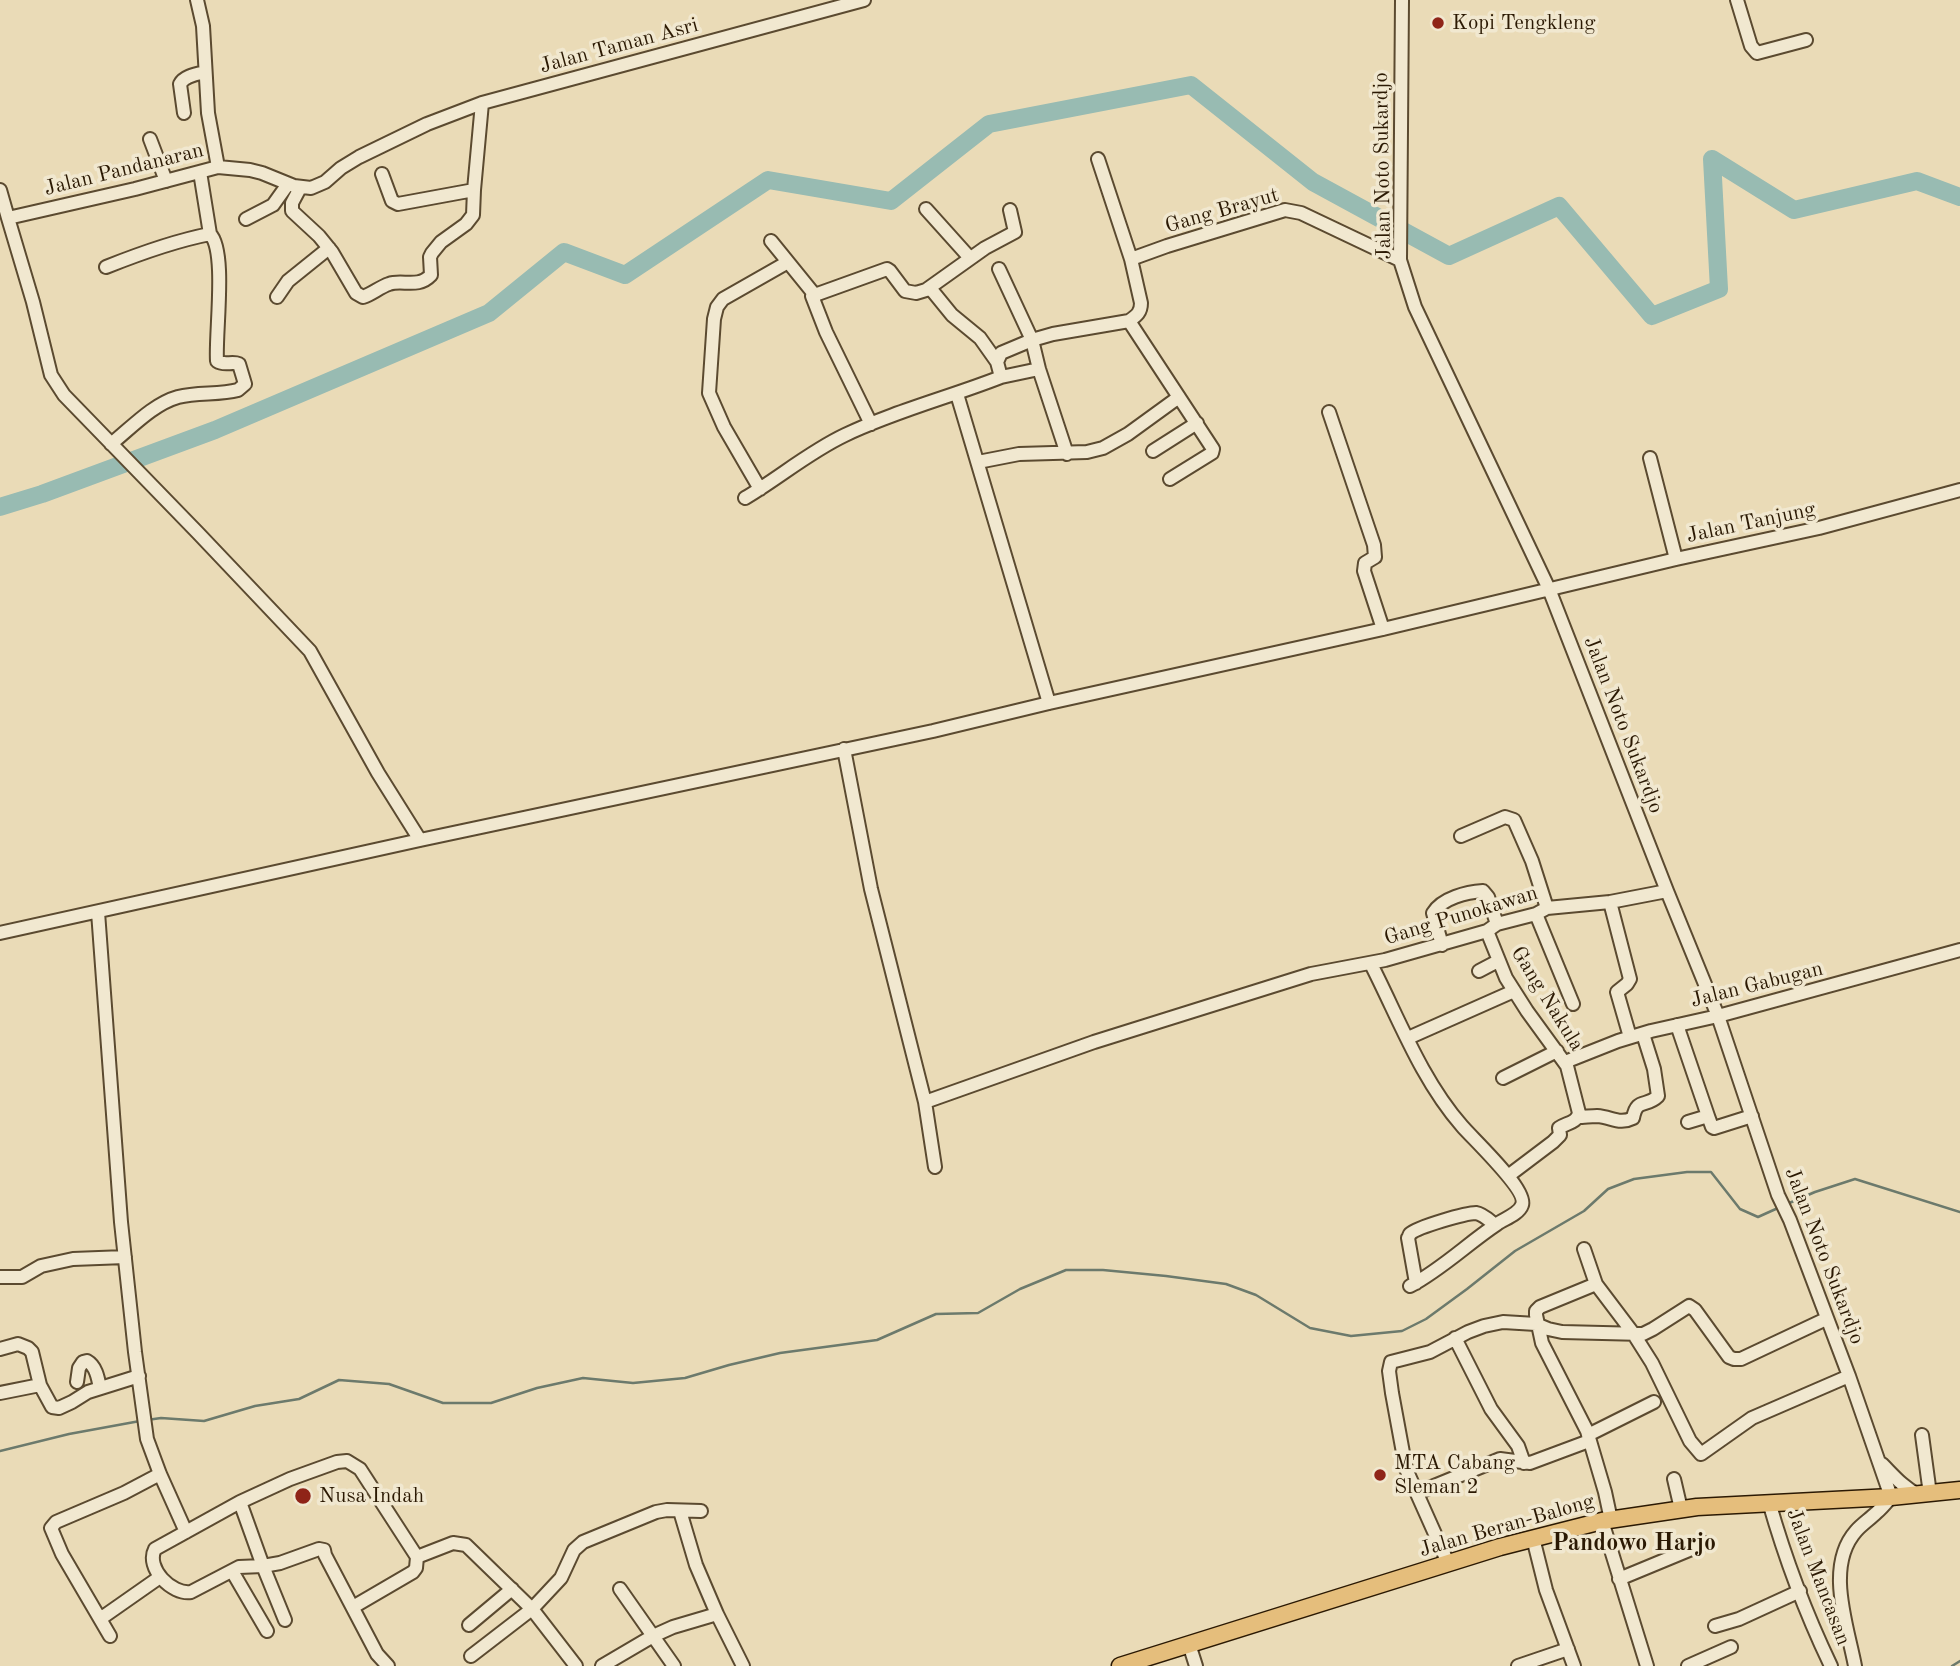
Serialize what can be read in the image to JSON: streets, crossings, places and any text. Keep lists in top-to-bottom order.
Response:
{
  "streets": {
    "main road": ["Jalan Beran-Balong"],
    "street": [
      "Jalan Taman Asri",
      "Jalan Noto Sukardjo",
      "Jalan Pandanaran",
      "Gang Brayut",
      "Jalan Tanjung",
      "Gang Punokawan",
      "Jalan Gabugan",
      "Gang Nakula",
      "Jalan Mancasan"
    ]
  },
  "crossings": [
    ["Jalan Taman Asri", "Jalan Pandanaran"],
    ["Jalan Noto Sukardjo", "Gang Brayut"],
    ["Jalan Noto Sukardjo", "Jalan Tanjung"],
    ["Jalan Noto Sukardjo", "Gang Punokawan"],
    ["Jalan Noto Sukardjo", "Jalan Gabugan"],
    ["Jalan Noto Sukardjo", "Jalan Beran-Balong"],
    ["Gang Punokawan", "Gang Nakula"],
    ["Jalan Gabugan", "Gang Nakula"],
    ["Jalan Beran-Balong", "Jalan Mancasan"]
  ],
  "districts": ["Pandowo Harjo"],
  "places": ["Kopi Tengkleng", "MTA Cabang Sleman 2", "Nusa Indah"]
}
